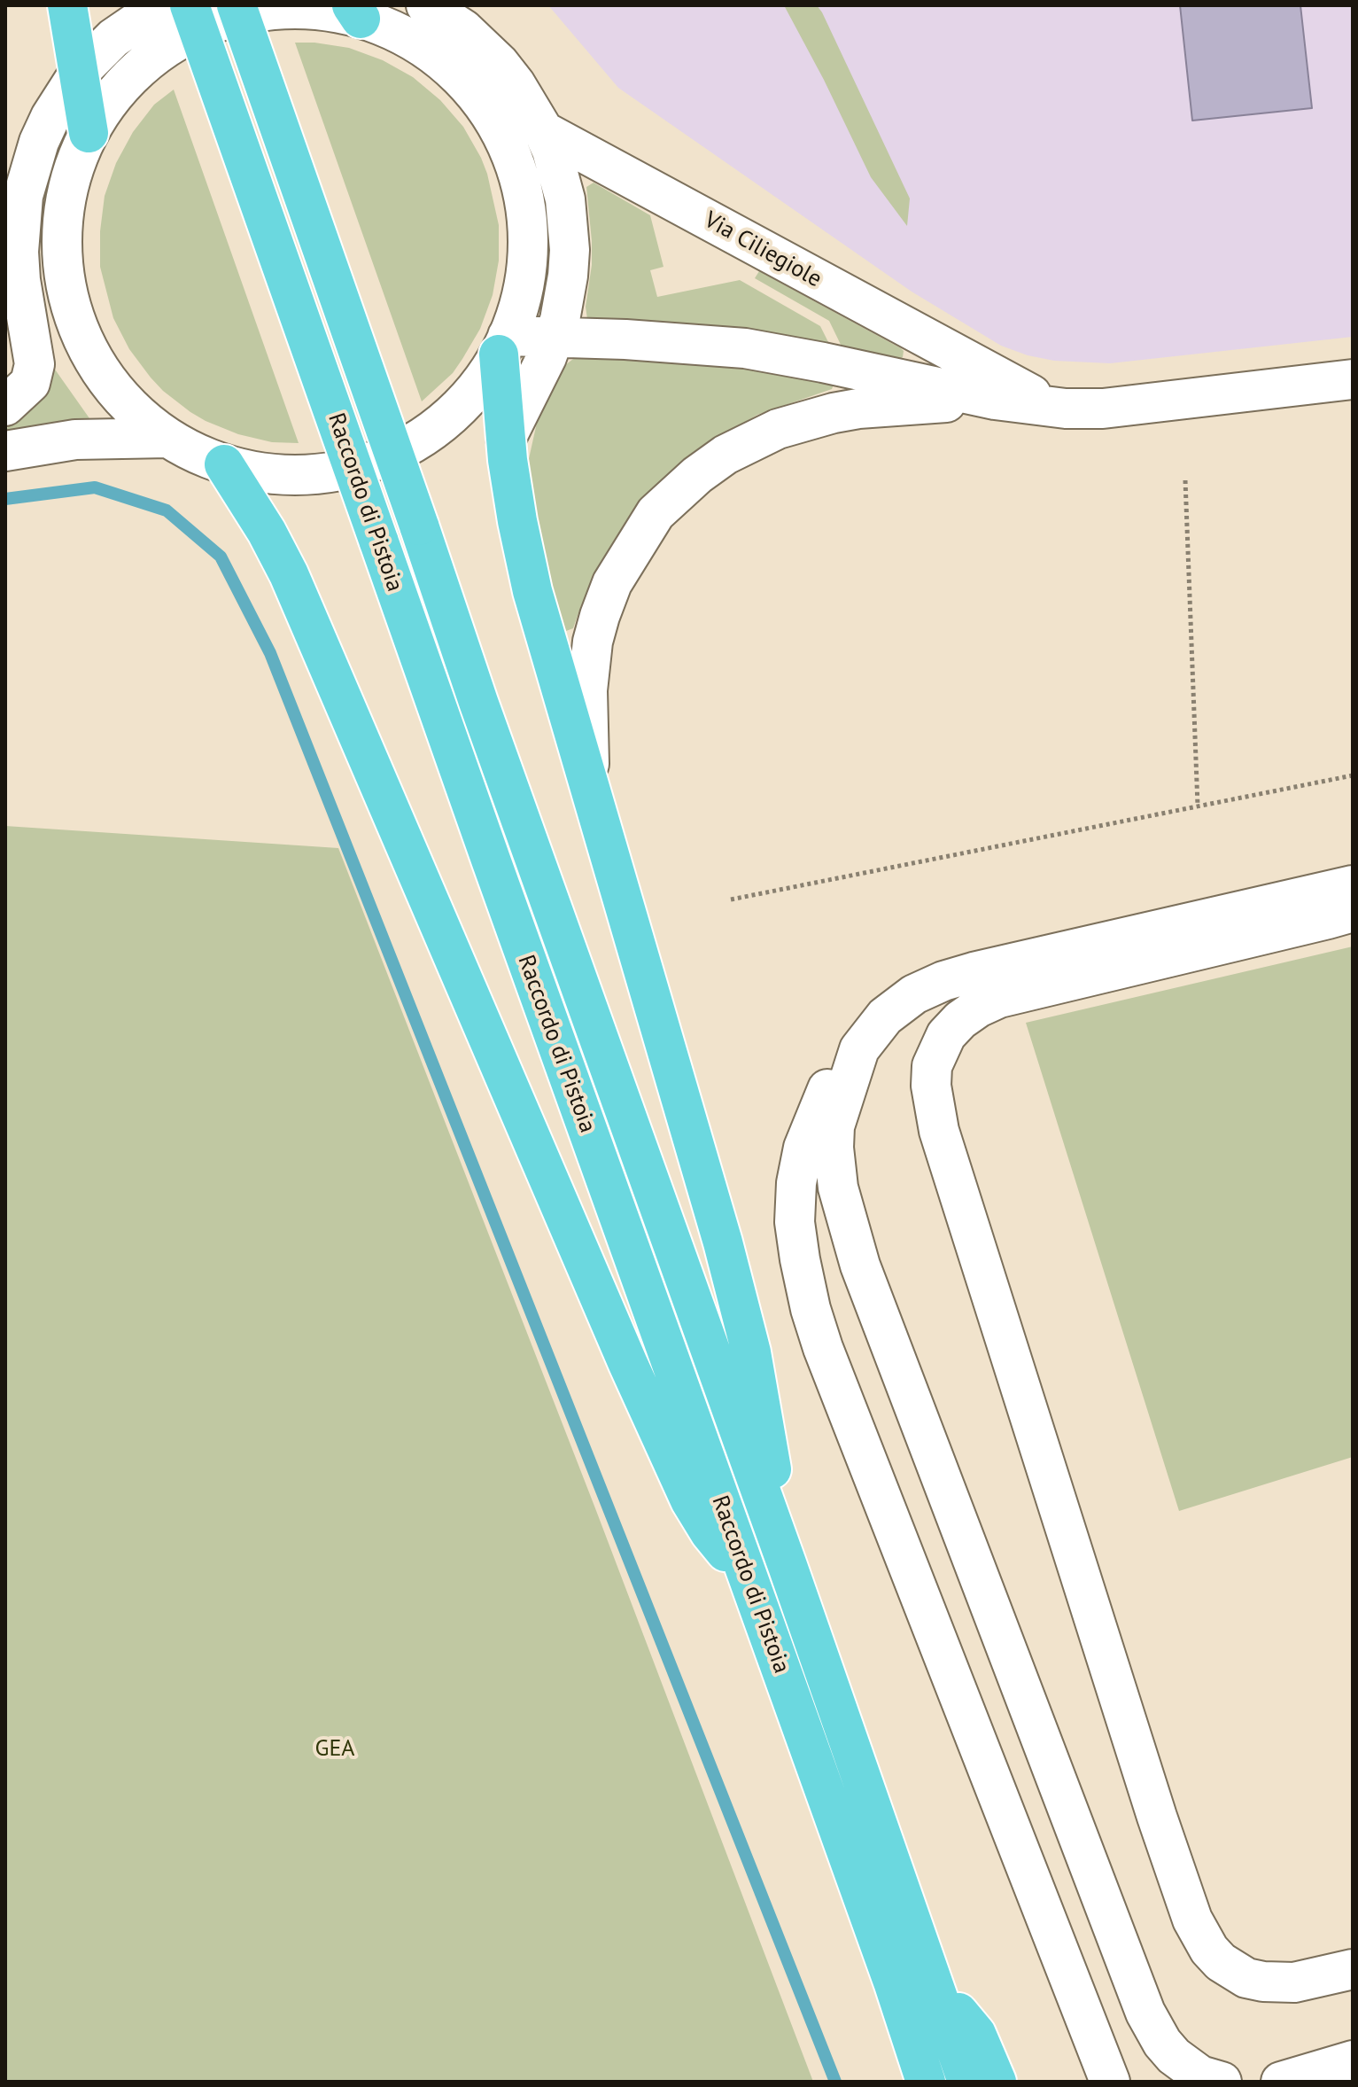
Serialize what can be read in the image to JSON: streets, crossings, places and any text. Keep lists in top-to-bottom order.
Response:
{
  "streets": {
    "highway": ["Raccordo di Pistoia"],
    "street": ["Via Ciliegiole"]
  },
  "parks": ["GEA"]
}
